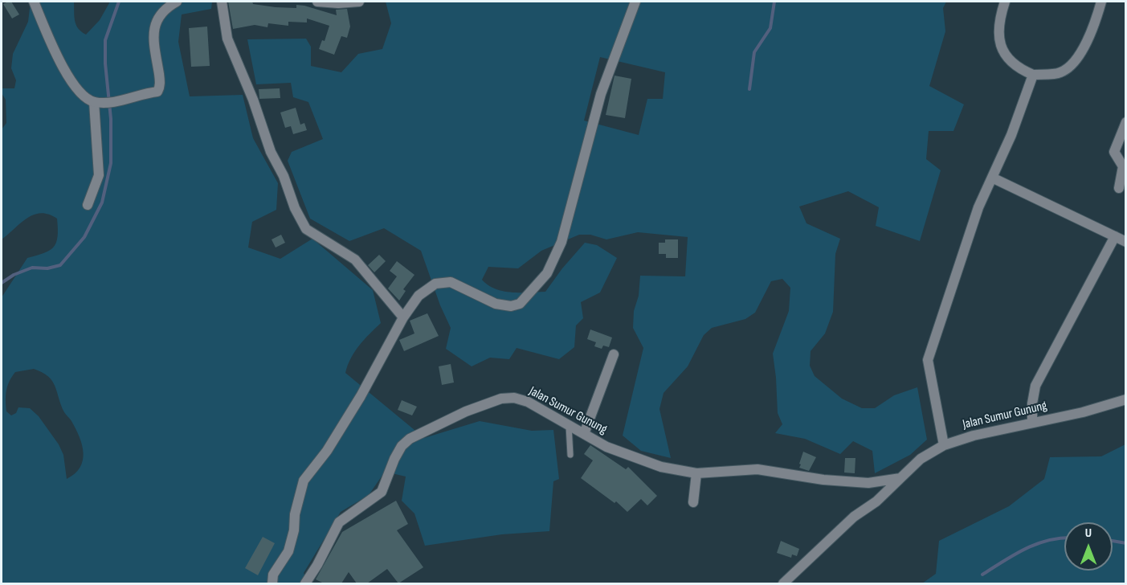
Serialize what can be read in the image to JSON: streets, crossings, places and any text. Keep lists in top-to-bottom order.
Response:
{
  "streets": {
    "street": ["Jalan Sumur Gunung"]
  },
  "north": "top"
}
